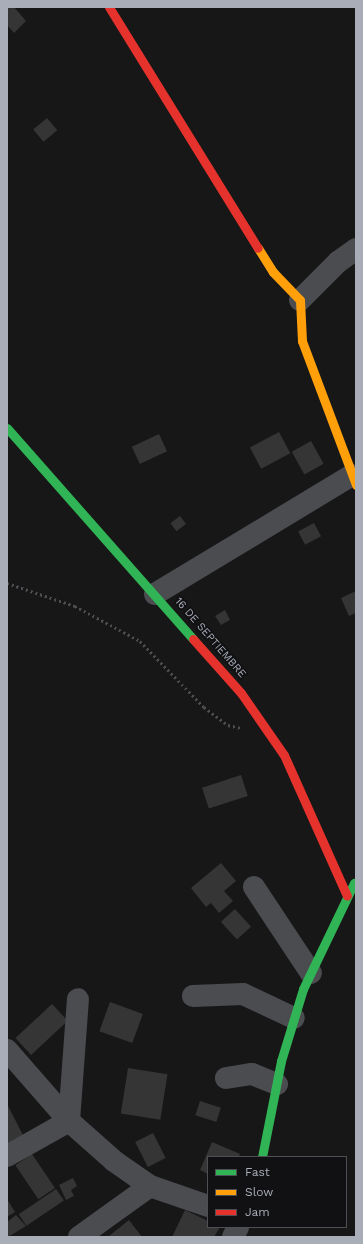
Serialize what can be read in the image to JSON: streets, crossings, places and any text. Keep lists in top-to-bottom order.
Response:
{
  "streets": {
    "street": ["16 DE SEPTIEMBRE"]
  },
  "legend": ["Fast", "Slow", "Jam"]
}
